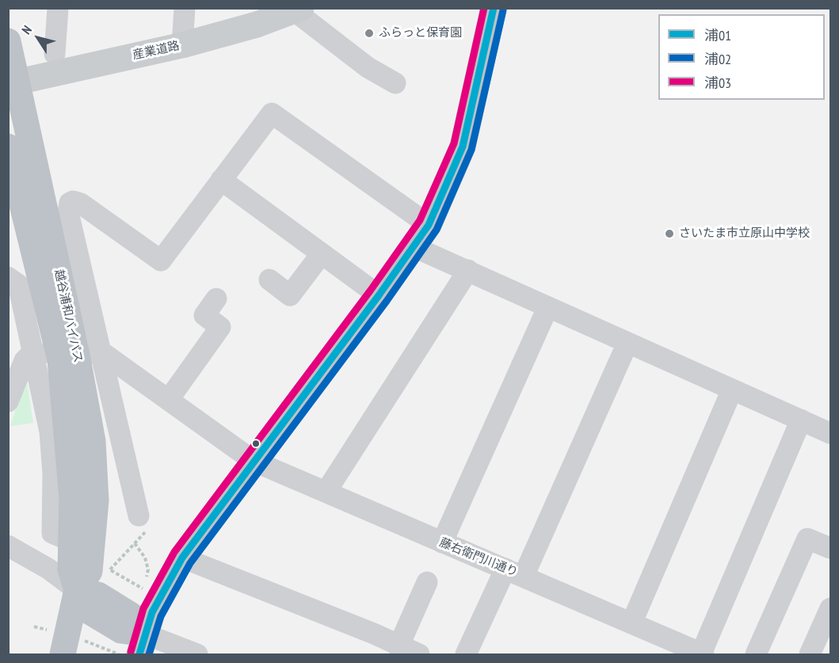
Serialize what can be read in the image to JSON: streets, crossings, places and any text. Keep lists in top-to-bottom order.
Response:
{
  "streets": {
    "highway": ["越谷浦和バイパス"],
    "main road": ["産業道路"],
    "street": ["藤右衛門川通り"]
  },
  "crossings": [
    ["産業道路", "越谷浦和バイパス"],
    ["越谷浦和バイパス", "藤右衛門川通り"]
  ],
  "places": ["ふらっと保育園", "さいたま市立原山中学校"],
  "lines": ["transit line 浦01", "transit line 浦03", "transit line 浦02"],
  "legend": ["浦01", "浦02", "浦03"],
  "north": "top left"
}
